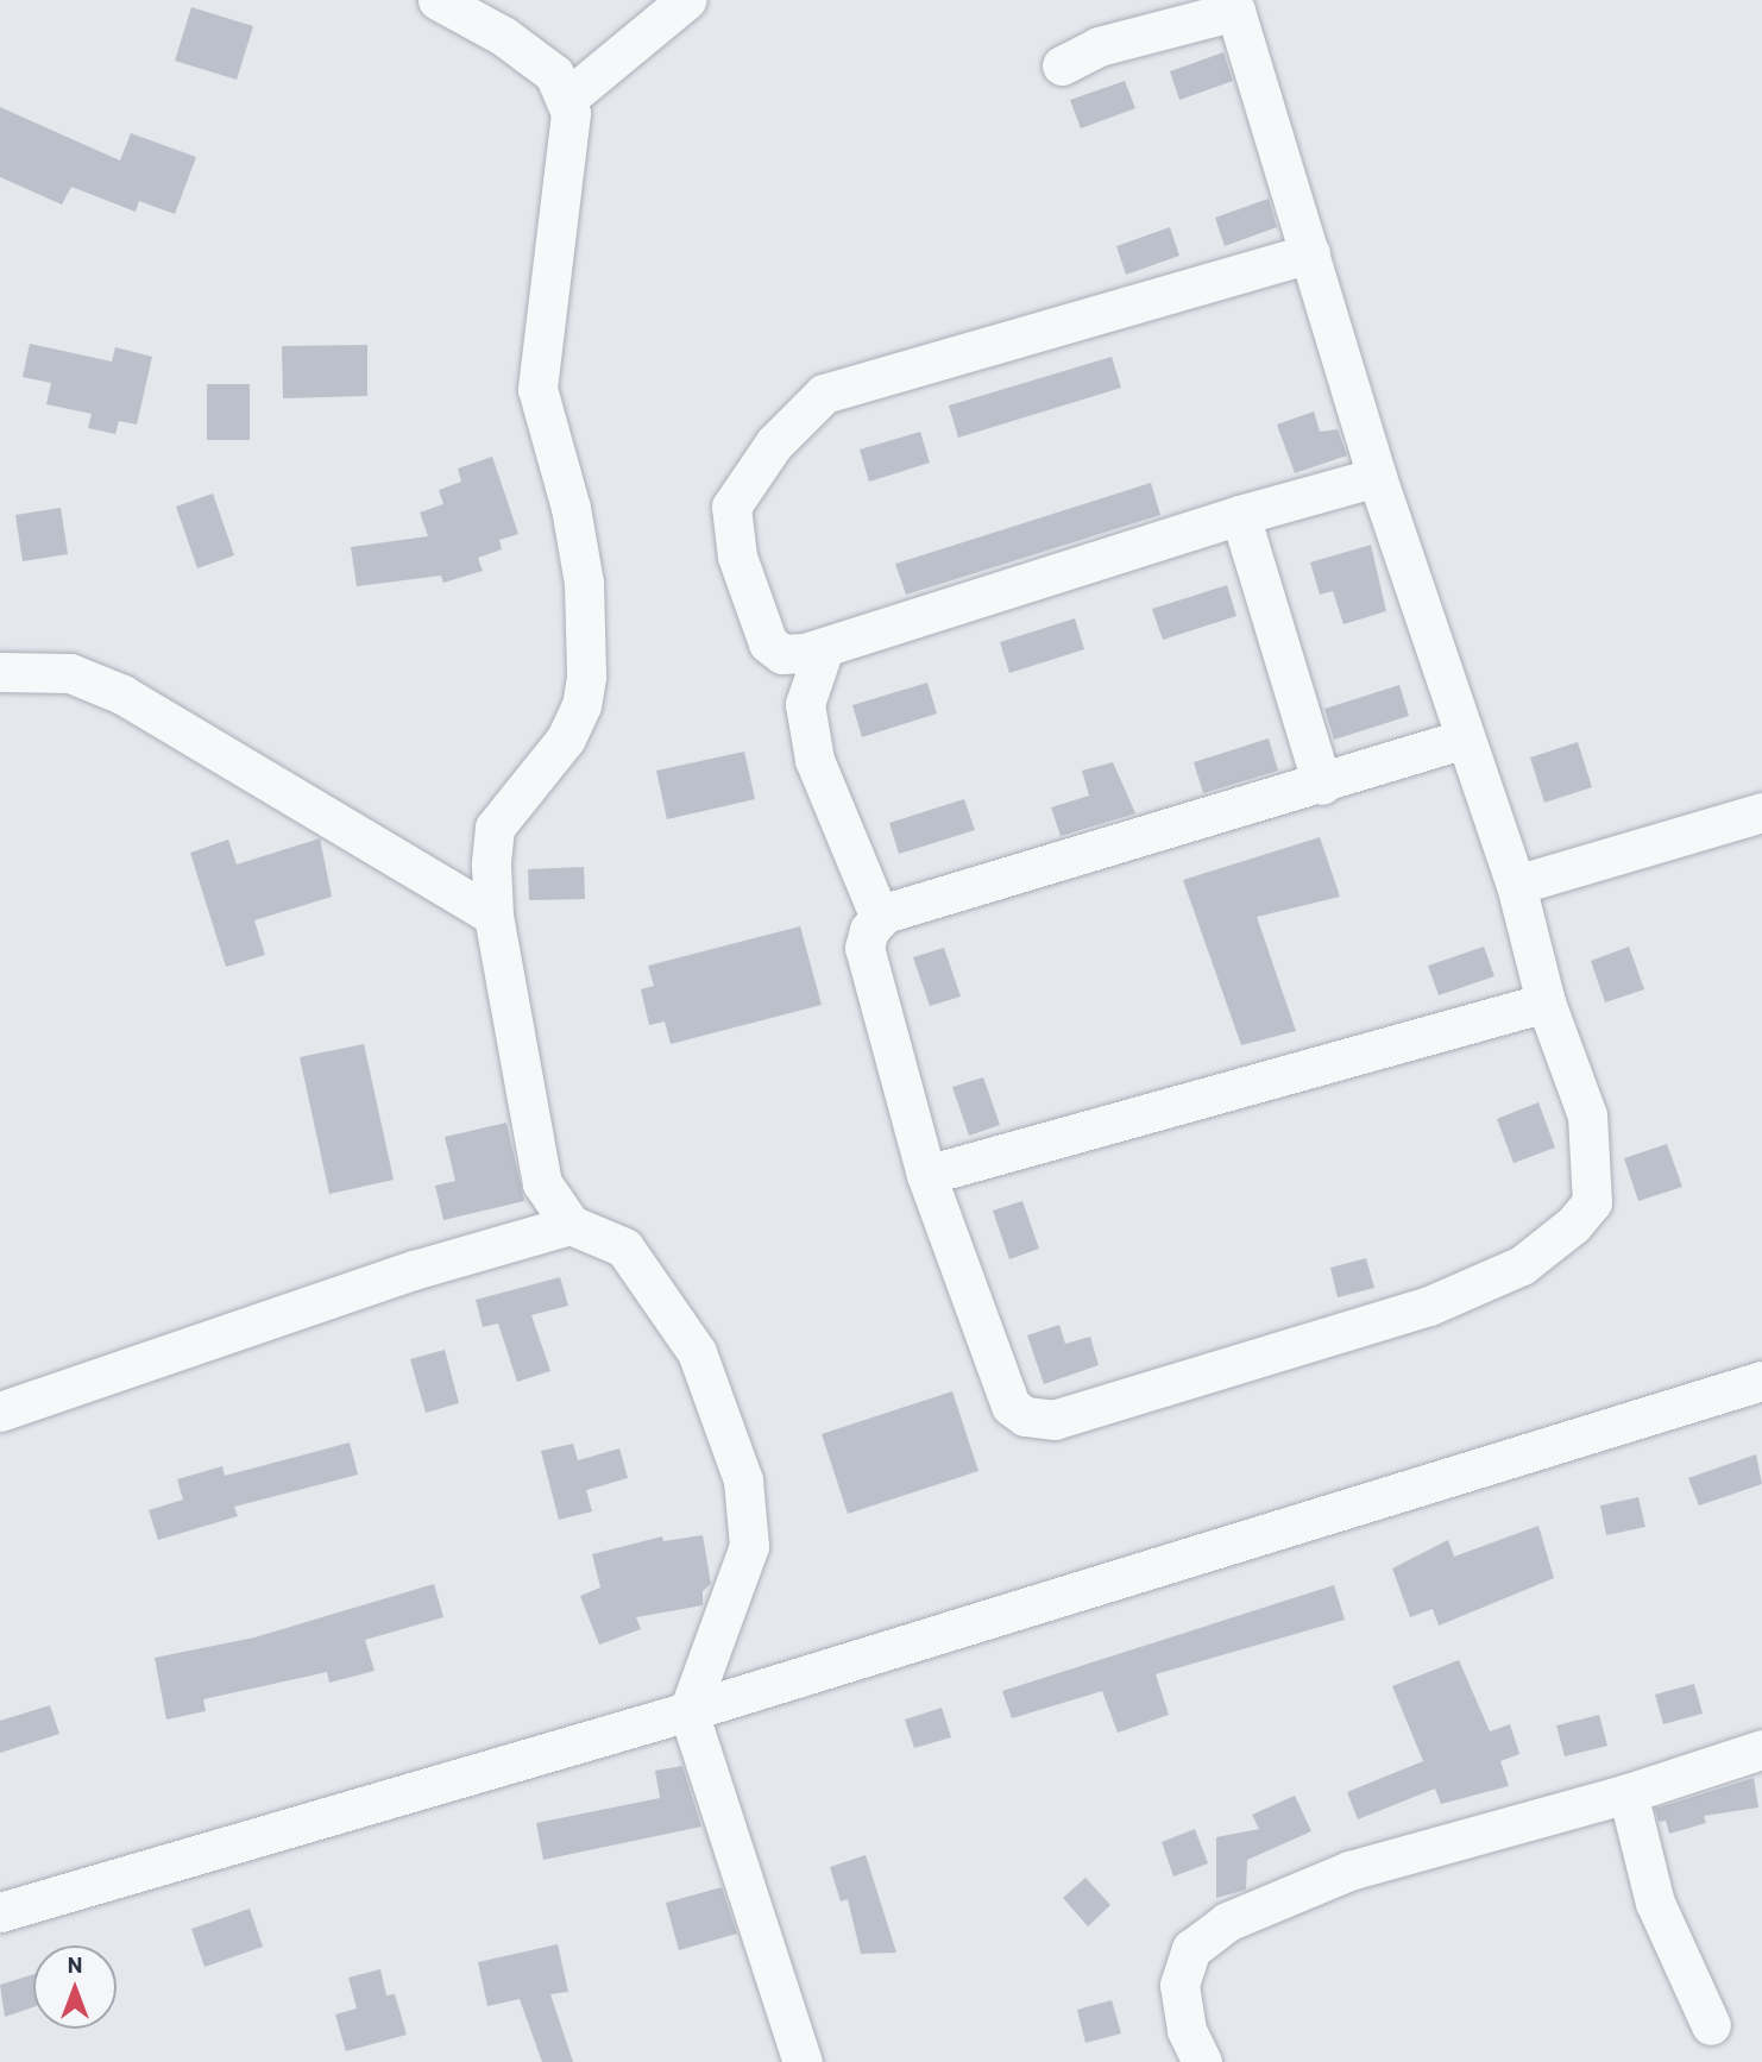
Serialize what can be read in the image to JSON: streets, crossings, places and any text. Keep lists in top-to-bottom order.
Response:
{
  "north": "top"
}
